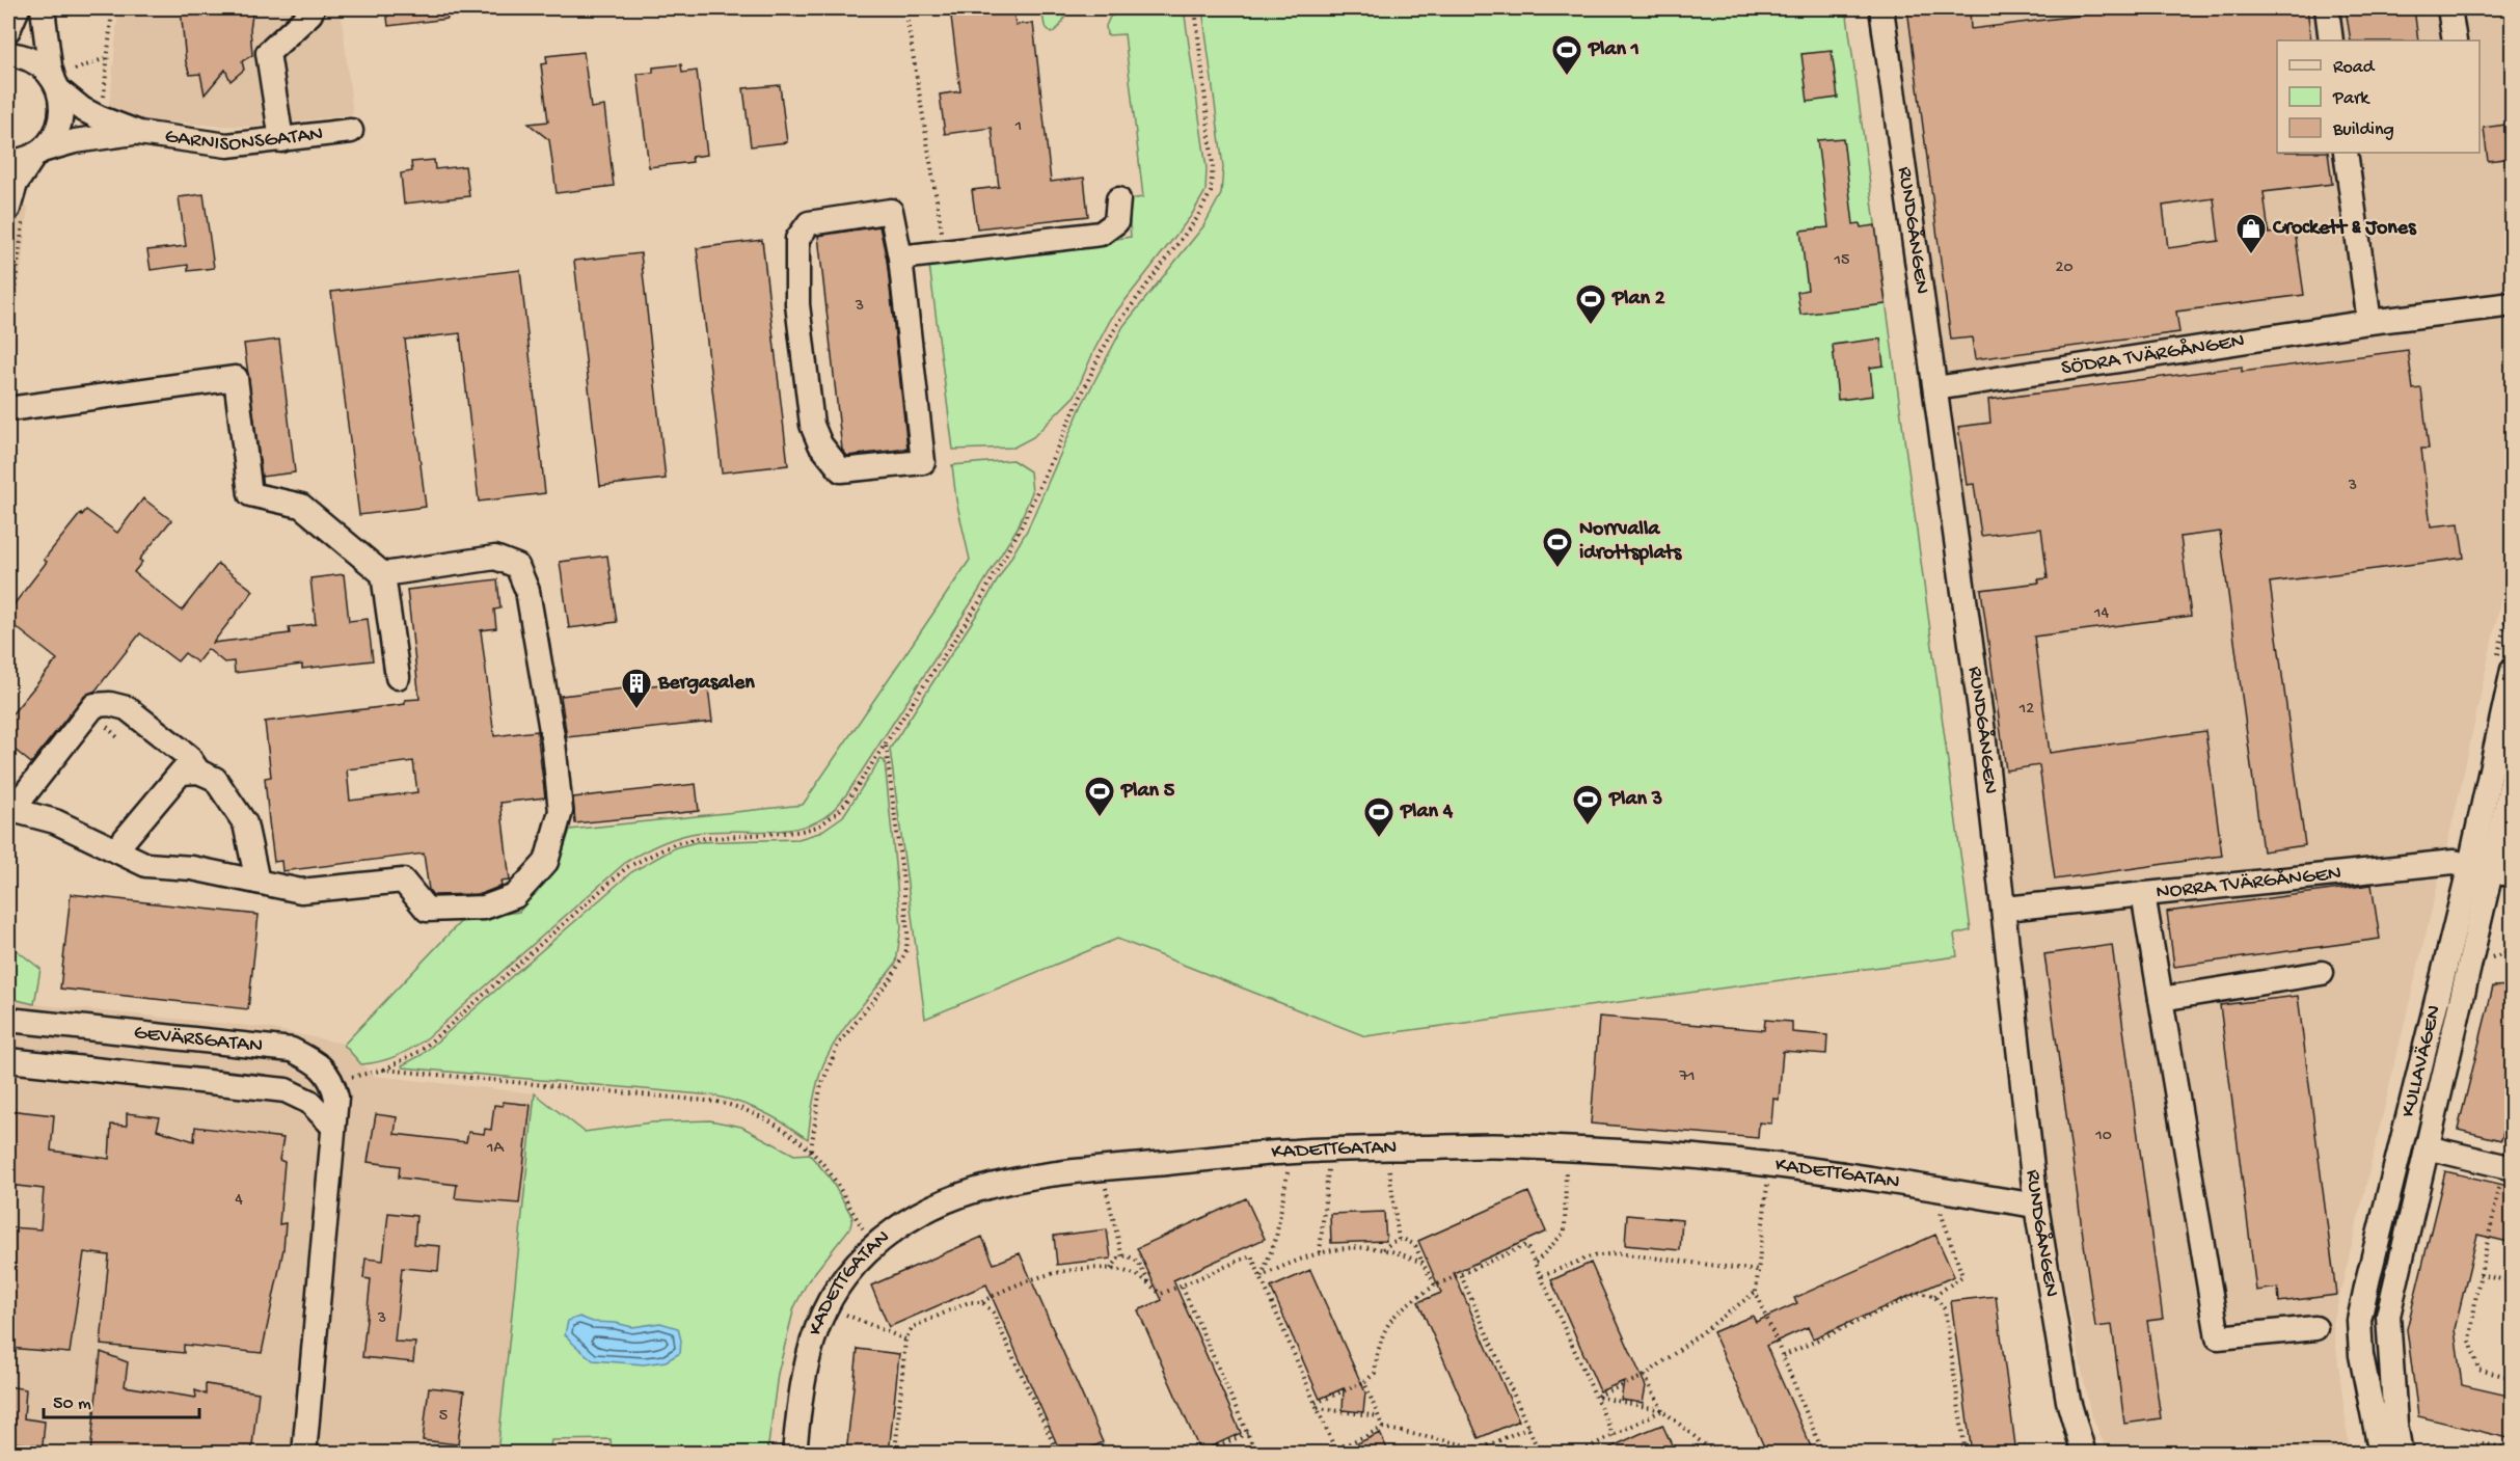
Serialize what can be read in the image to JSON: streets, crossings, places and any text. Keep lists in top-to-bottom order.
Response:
{
  "streets": {
    "street": [
      "GARNISONSGATAN",
      "RUNDGÅNGEN",
      "SÖDRA TVÄRGÅNGEN",
      "NORRA TVÄRGÅNGEN",
      "GEVÄRSGATAN",
      "KULLAVÄGEN",
      "KADETTGATAN"
    ]
  },
  "crossings": [
    ["RUNDGÅNGEN", "SÖDRA TVÄRGÅNGEN"],
    ["RUNDGÅNGEN", "NORRA TVÄRGÅNGEN"],
    ["RUNDGÅNGEN", "KADETTGATAN"],
    ["NORRA TVÄRGÅNGEN", "KULLAVÄGEN"]
  ],
  "places": {
    "sports": [
      "Plan 1",
      "Plan 2",
      "Norrvalla idrottsplats",
      "Plan 5",
      "Plan 3",
      "Plan 4"
    ],
    "shop": ["Crockett & Jones"],
    "building": ["Bergasalen"]
  },
  "house_numbers": [
    "1",
    "15",
    "20",
    "3",
    "3",
    "14",
    "12",
    "71",
    "10",
    "1A",
    "4",
    "3",
    "5"
  ],
  "legend": ["Road", "Park", "Building"],
  "scale_bar": "50 m"
}
